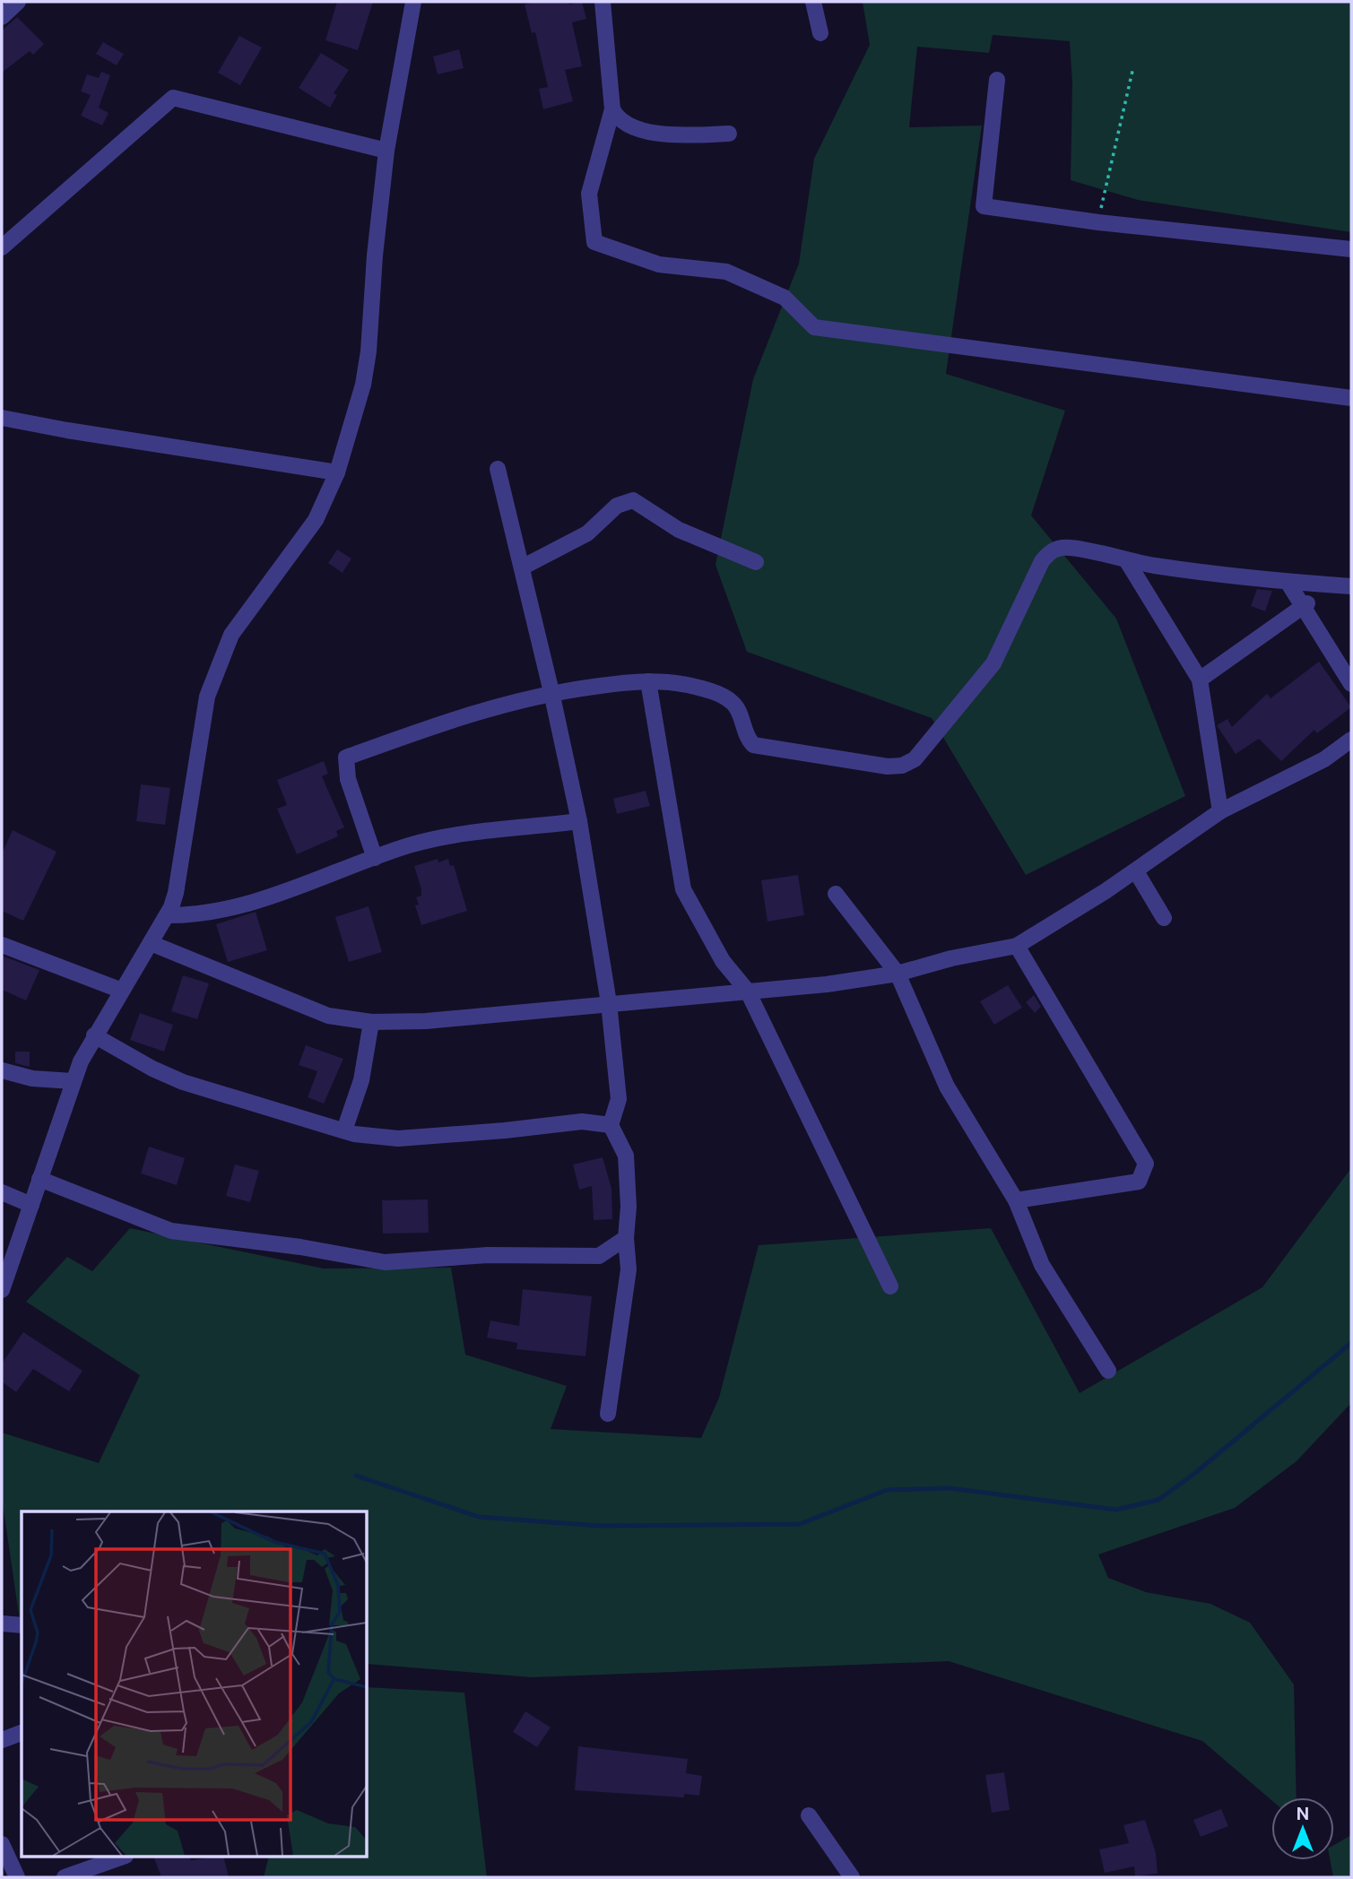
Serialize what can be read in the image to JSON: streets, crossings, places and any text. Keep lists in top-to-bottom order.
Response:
{
  "north": "top"
}
